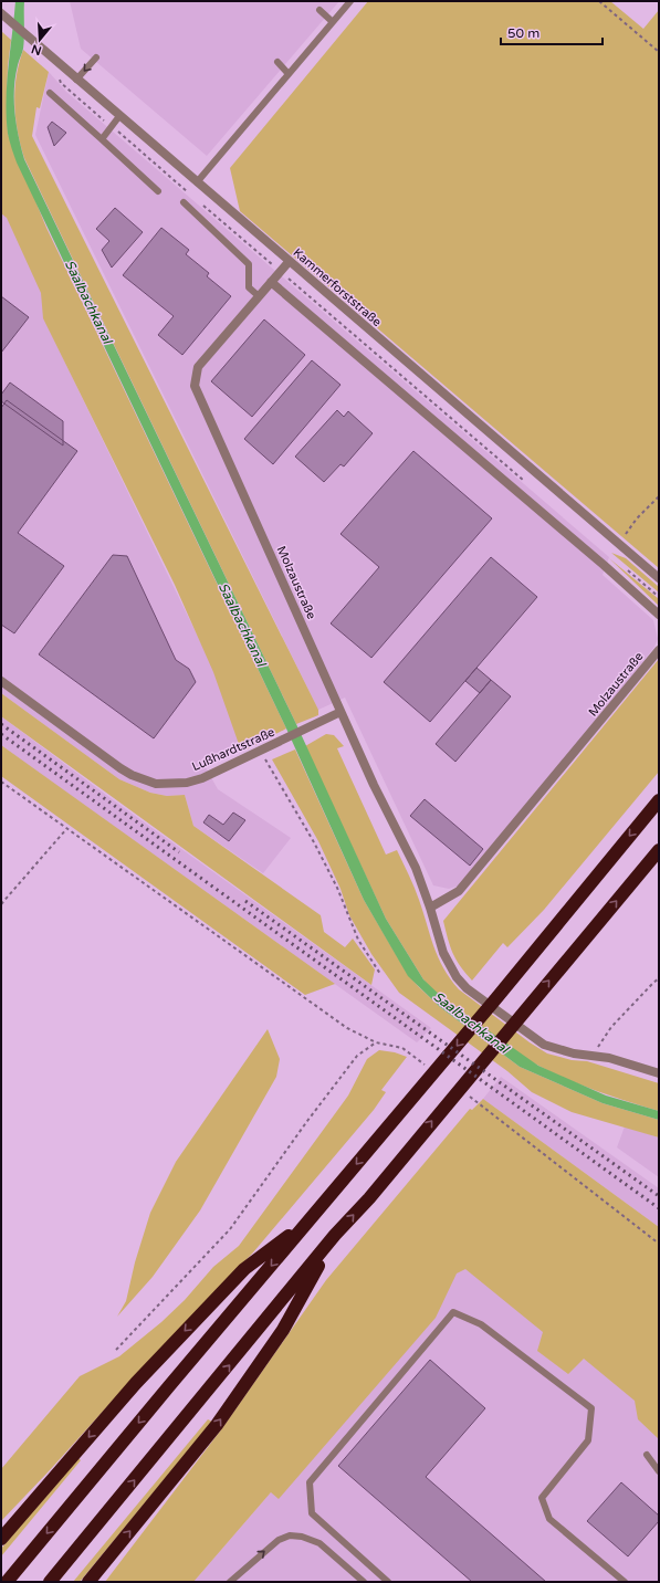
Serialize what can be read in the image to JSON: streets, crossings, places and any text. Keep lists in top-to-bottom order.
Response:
{
  "streets": {
    "street": ["Kammerforststraße", "Molzaustraße", "Lußhardtstraße"]
  },
  "crossings": [
    ["Kammerforststraße", "Molzaustraße"],
    ["Molzaustraße", "Lußhardtstraße"]
  ],
  "water": ["Saalbachkanal"],
  "scale_bar": "50 m",
  "north": "bottom"
}
